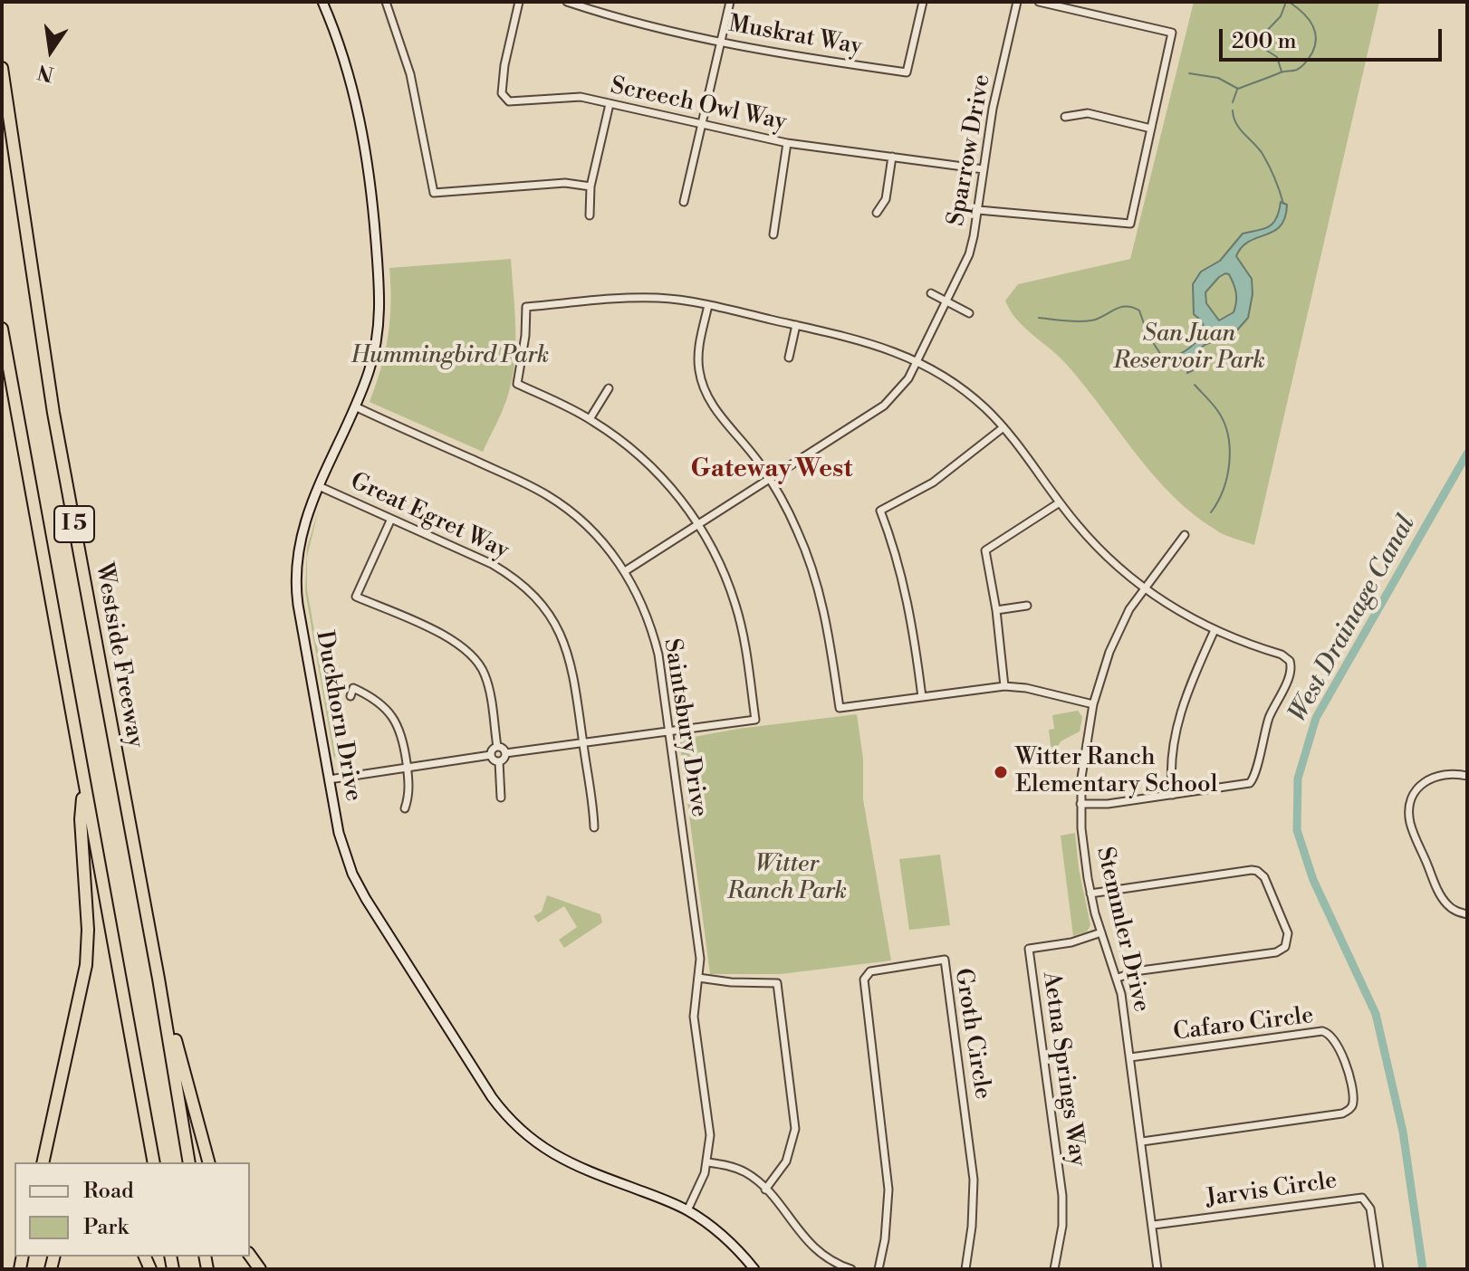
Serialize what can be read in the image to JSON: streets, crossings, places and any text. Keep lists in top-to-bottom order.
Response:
{
  "streets": {
    "highway": ["I 5", "Westside Freeway"],
    "street": [
      "Muskrat Way",
      "Screech Owl Way",
      "Sparrow Drive",
      "Great Egret Way",
      "Duckhorn Drive",
      "Saintsbury Drive",
      "Stemmler Drive",
      "Cafaro Circle",
      "Groth Circle",
      "Aetna Springs Way",
      "Jarvis Circle"
    ]
  },
  "crossings": [
    ["Screech Owl Way", "Sparrow Drive"],
    ["Sparrow Drive", "Saintsbury Drive"],
    ["Great Egret Way", "Duckhorn Drive"],
    ["Duckhorn Drive", "Saintsbury Drive"],
    ["Stemmler Drive", "Cafaro Circle"],
    ["Stemmler Drive", "Aetna Springs Way"],
    ["Stemmler Drive", "Jarvis Circle"]
  ],
  "districts": ["Gateway West"],
  "water": ["West Drainage Canal"],
  "parks": ["San Juan Reservoir Park", "Hummingbird Park", "Witter Ranch Park"],
  "places": ["Witter Ranch Elementary School"],
  "legend": ["Road", "Park"],
  "scale_bar": "200 m",
  "north": "bottom"
}
